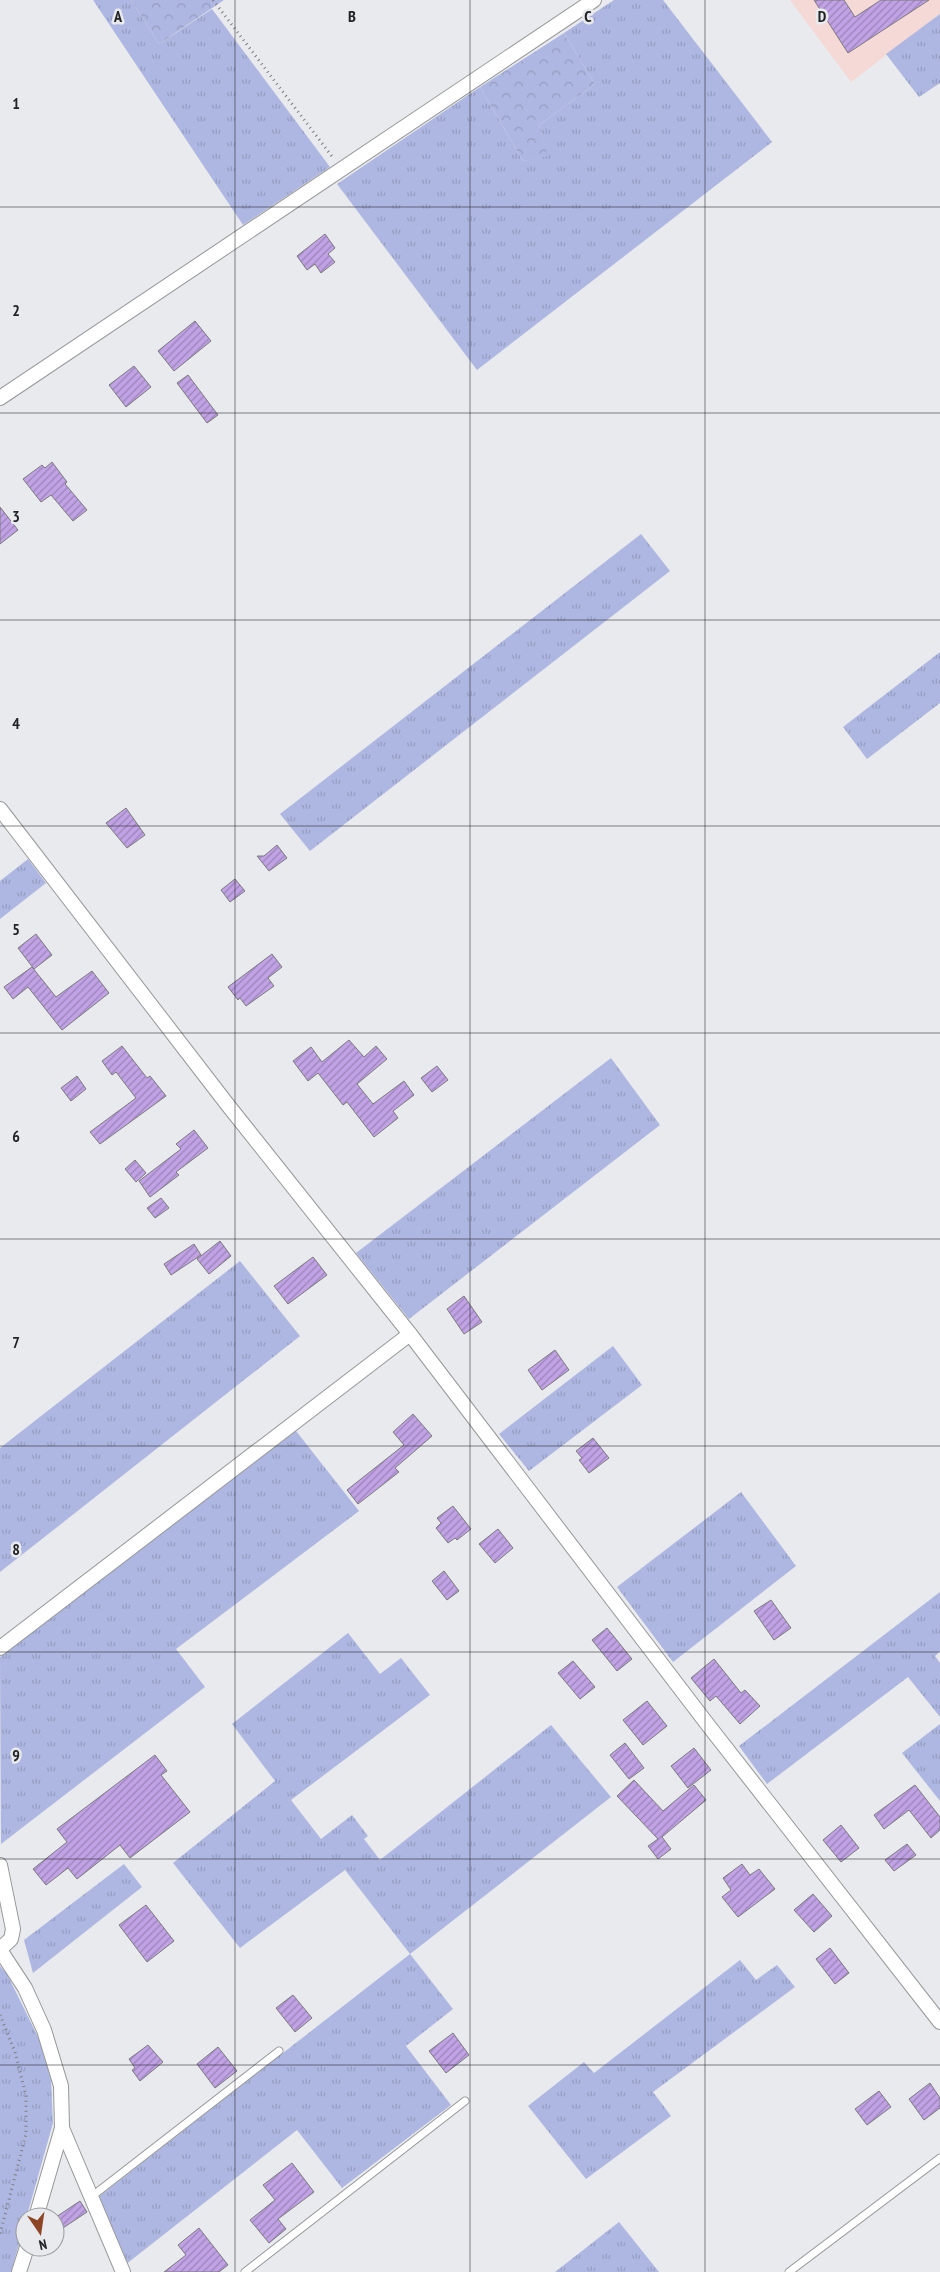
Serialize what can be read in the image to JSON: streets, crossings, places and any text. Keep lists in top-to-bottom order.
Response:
{
  "north": "bottom",
  "grid": {
    "columns": [
      "A",
      "B",
      "C",
      "D"
    ],
    "rows": [
      "1",
      "2",
      "3",
      "4",
      "5",
      "6",
      "7",
      "8",
      "9"
    ]
  }
}
